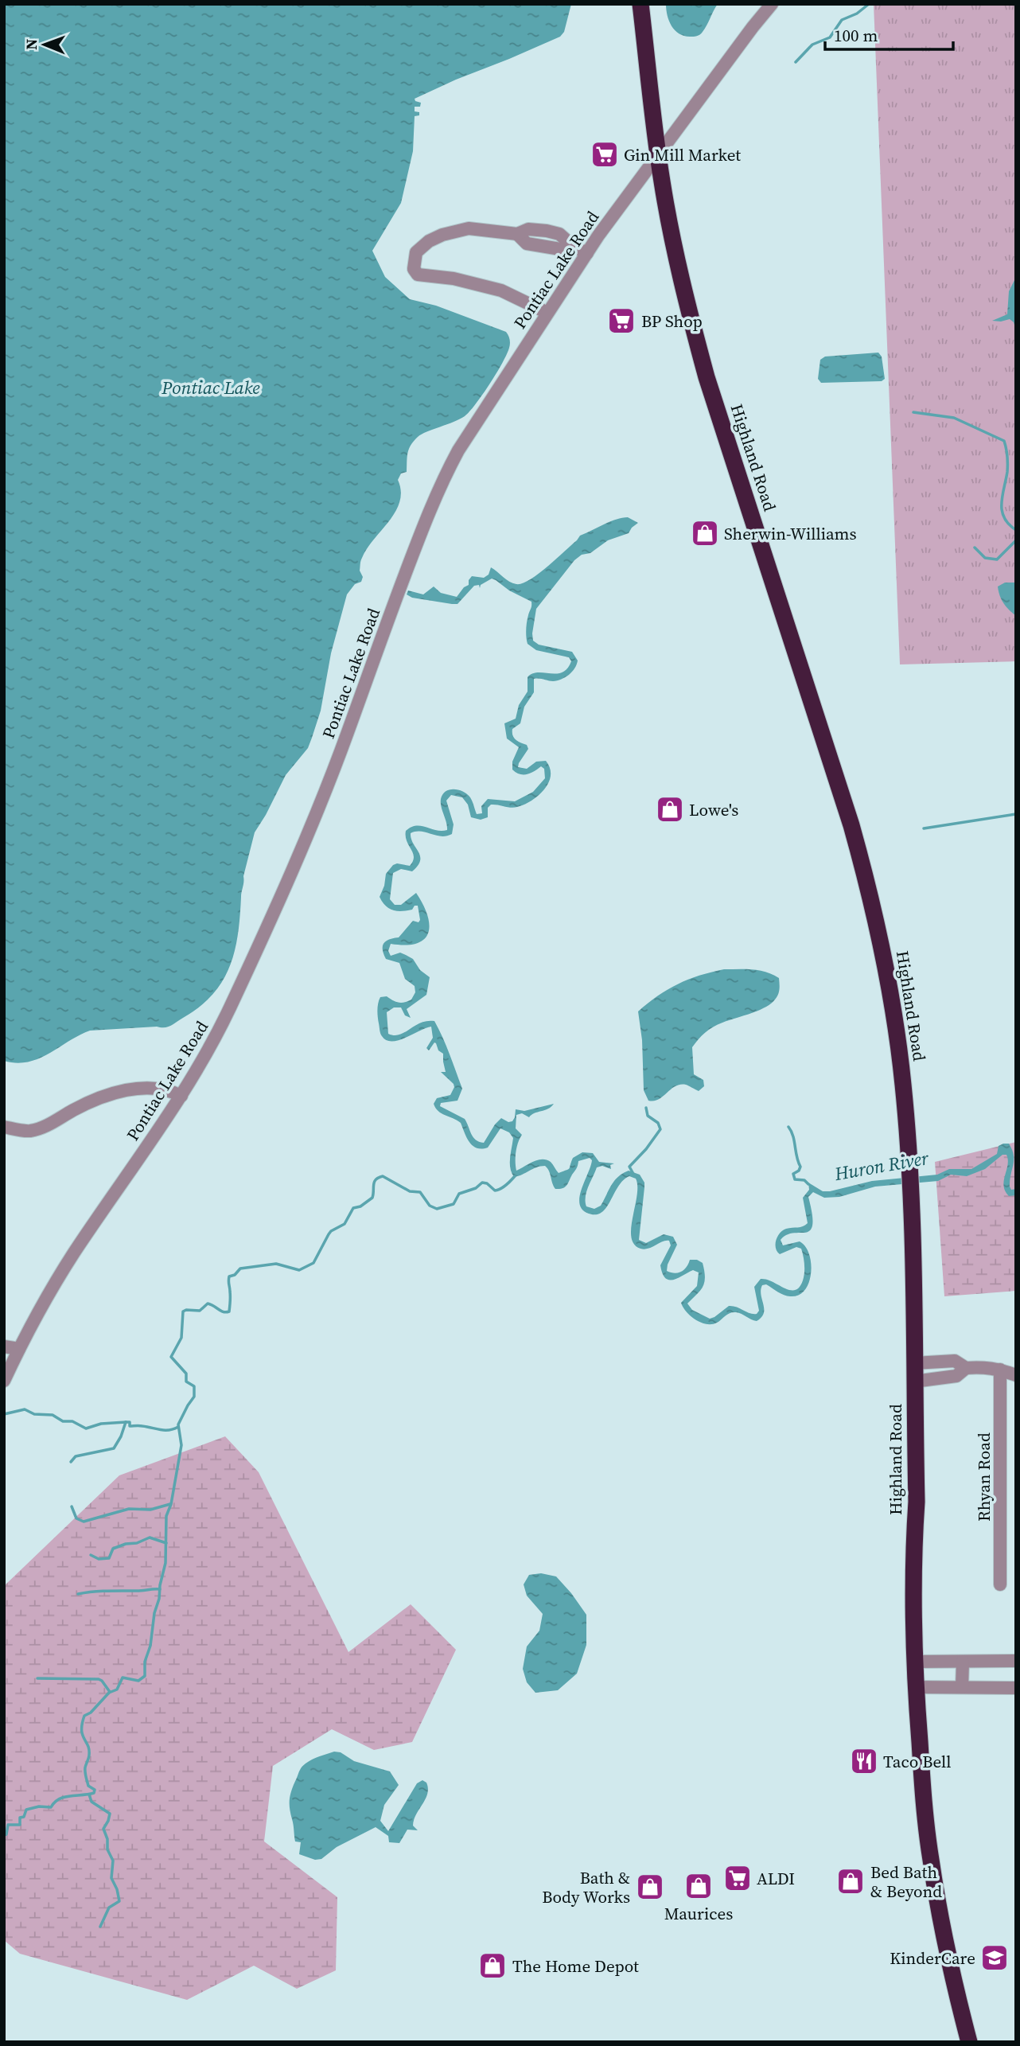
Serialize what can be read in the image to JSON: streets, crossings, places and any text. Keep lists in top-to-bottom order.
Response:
{
  "streets": {
    "highway": ["Highland Road"],
    "street": ["Pontiac Lake Road", "Rhyan Road"]
  },
  "crossings": [
    ["Pontiac Lake Road", "Highland Road"]
  ],
  "water": ["Pontiac Lake", "Huron River"],
  "places": {
    "supermarket": ["Gin Mill Market", "BP Shop", "ALDI"],
    "shop": [
      "Sherwin-Williams",
      "Lowe's",
      "Bed Bath & Beyond",
      "Maurices",
      "Bath & Body Works",
      "The Home Depot"
    ],
    "restaurant": ["Taco Bell"],
    "school or university": ["KinderCare"]
  },
  "scale_bar": "100 m",
  "north": "left"
}
